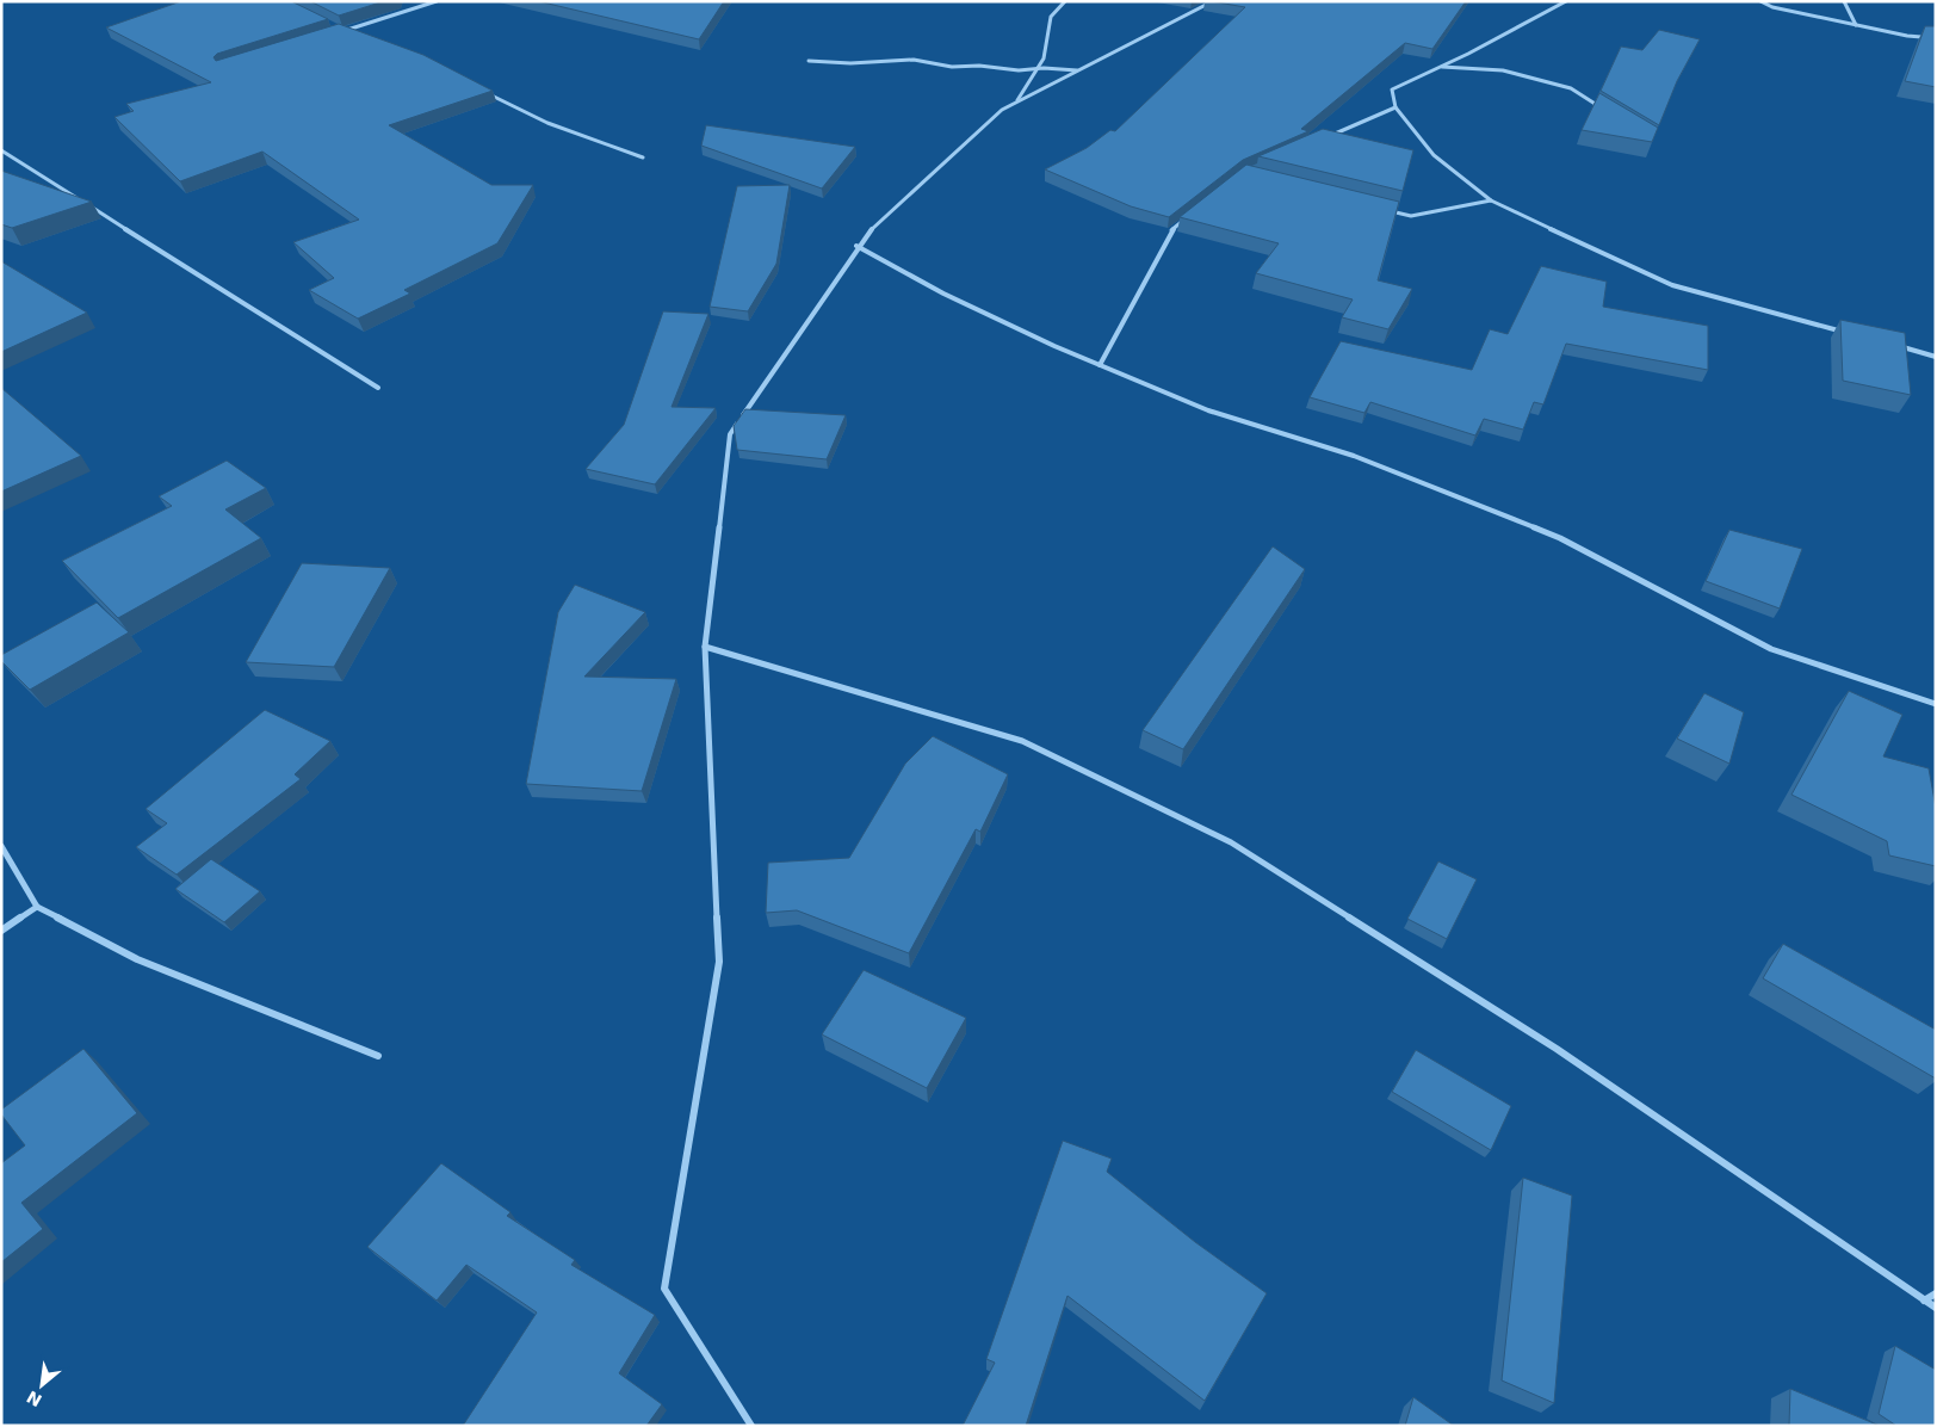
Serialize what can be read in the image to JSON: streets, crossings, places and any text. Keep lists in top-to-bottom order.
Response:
{
  "north": "bottom left"
}
